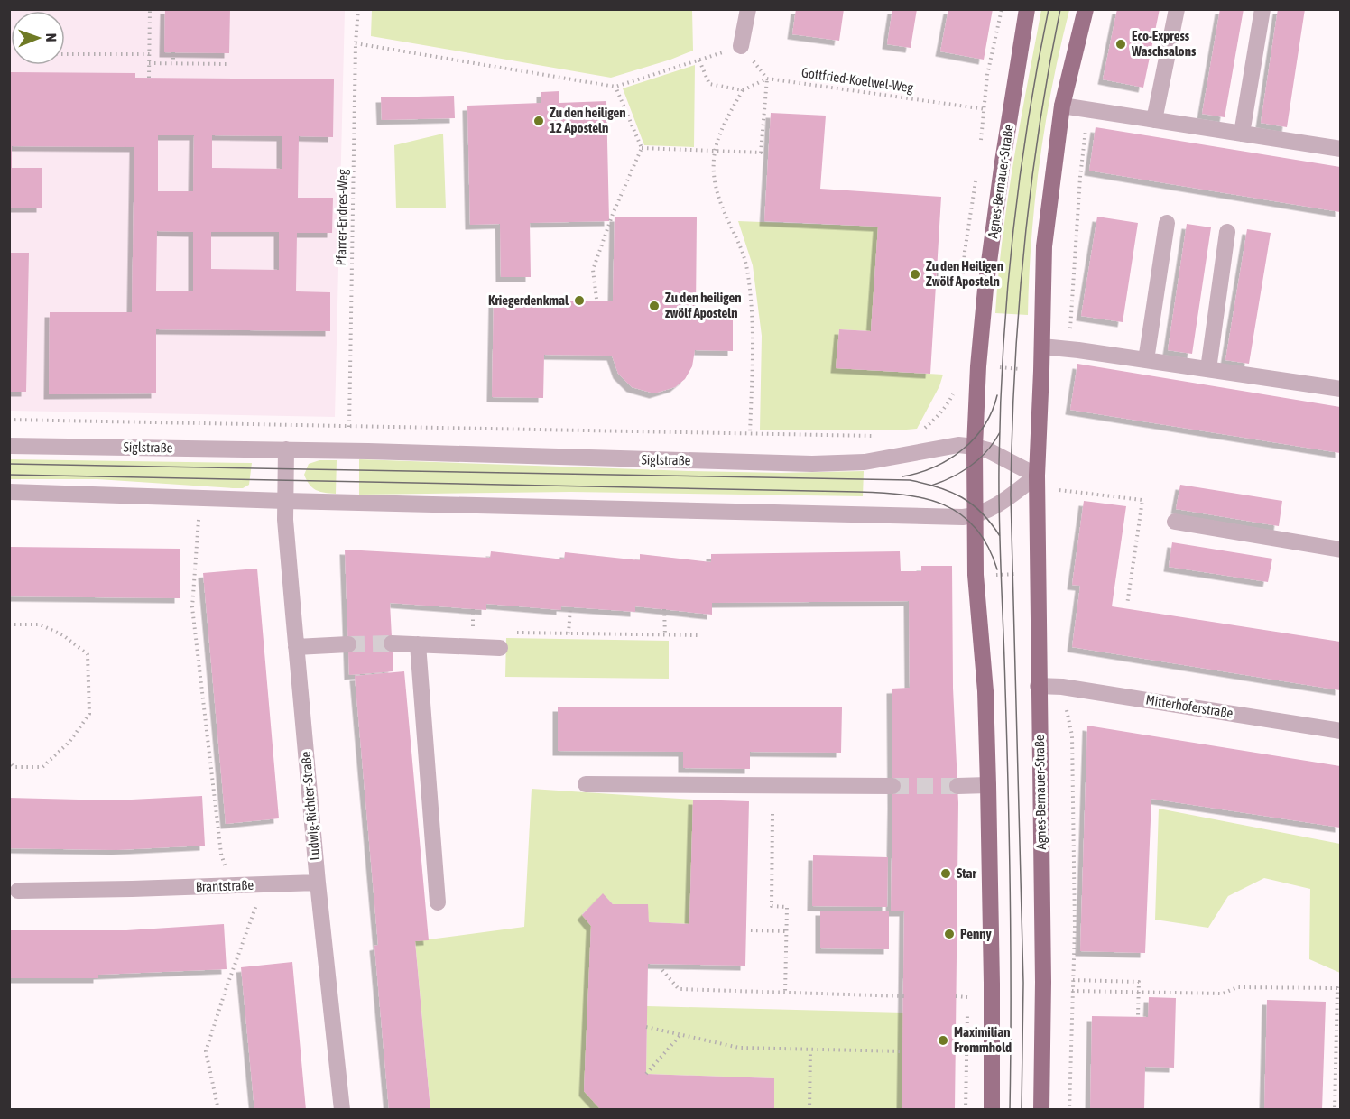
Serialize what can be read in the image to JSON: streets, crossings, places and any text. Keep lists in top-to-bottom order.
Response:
{
  "streets": {
    "main road": ["Agnes-Bernauer-Straße"],
    "street": [
      "Siglstraße",
      "Mitterhoferstraße",
      "Ludwig-Richter-Straße",
      "Brantstraße"
    ],
    "path": ["Gottfried-Koelwel-Weg", "Pfarrer-Endres-Weg"]
  },
  "crossings": [
    ["Agnes-Bernauer-Straße", "Siglstraße"],
    ["Agnes-Bernauer-Straße", "Mitterhoferstraße"],
    ["Ludwig-Richter-Straße", "Brantstraße"]
  ],
  "places": [
    "Eco-Express Waschsalons",
    "Zu den heiligen 12 Aposteln",
    "Zu den Heiligen Zwölf Aposteln",
    "Kriegerdenkmal",
    "Zu den heiligen zwölf Aposteln",
    "Star",
    "Penny",
    "Maximilian Frommhold"
  ],
  "north": "right"
}
